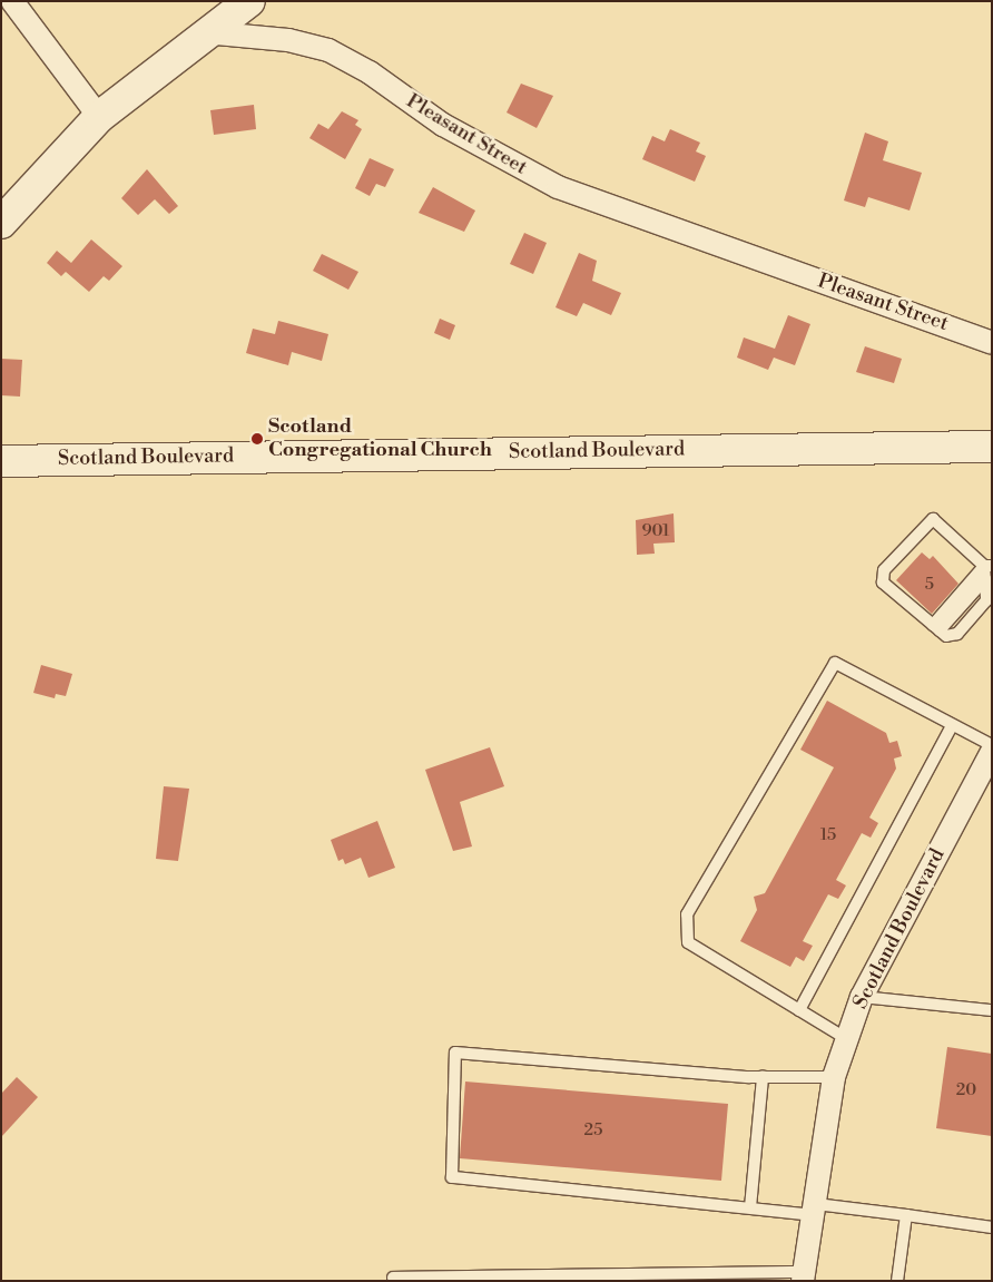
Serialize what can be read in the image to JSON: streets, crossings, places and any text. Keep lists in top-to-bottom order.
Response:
{
  "streets": {
    "main road": ["Scotland Boulevard"],
    "street": ["Pleasant Street"]
  },
  "places": ["Scotland Congregational Church"],
  "house_numbers": [
    "901",
    "5",
    "15",
    "20",
    "25"
  ]
}
